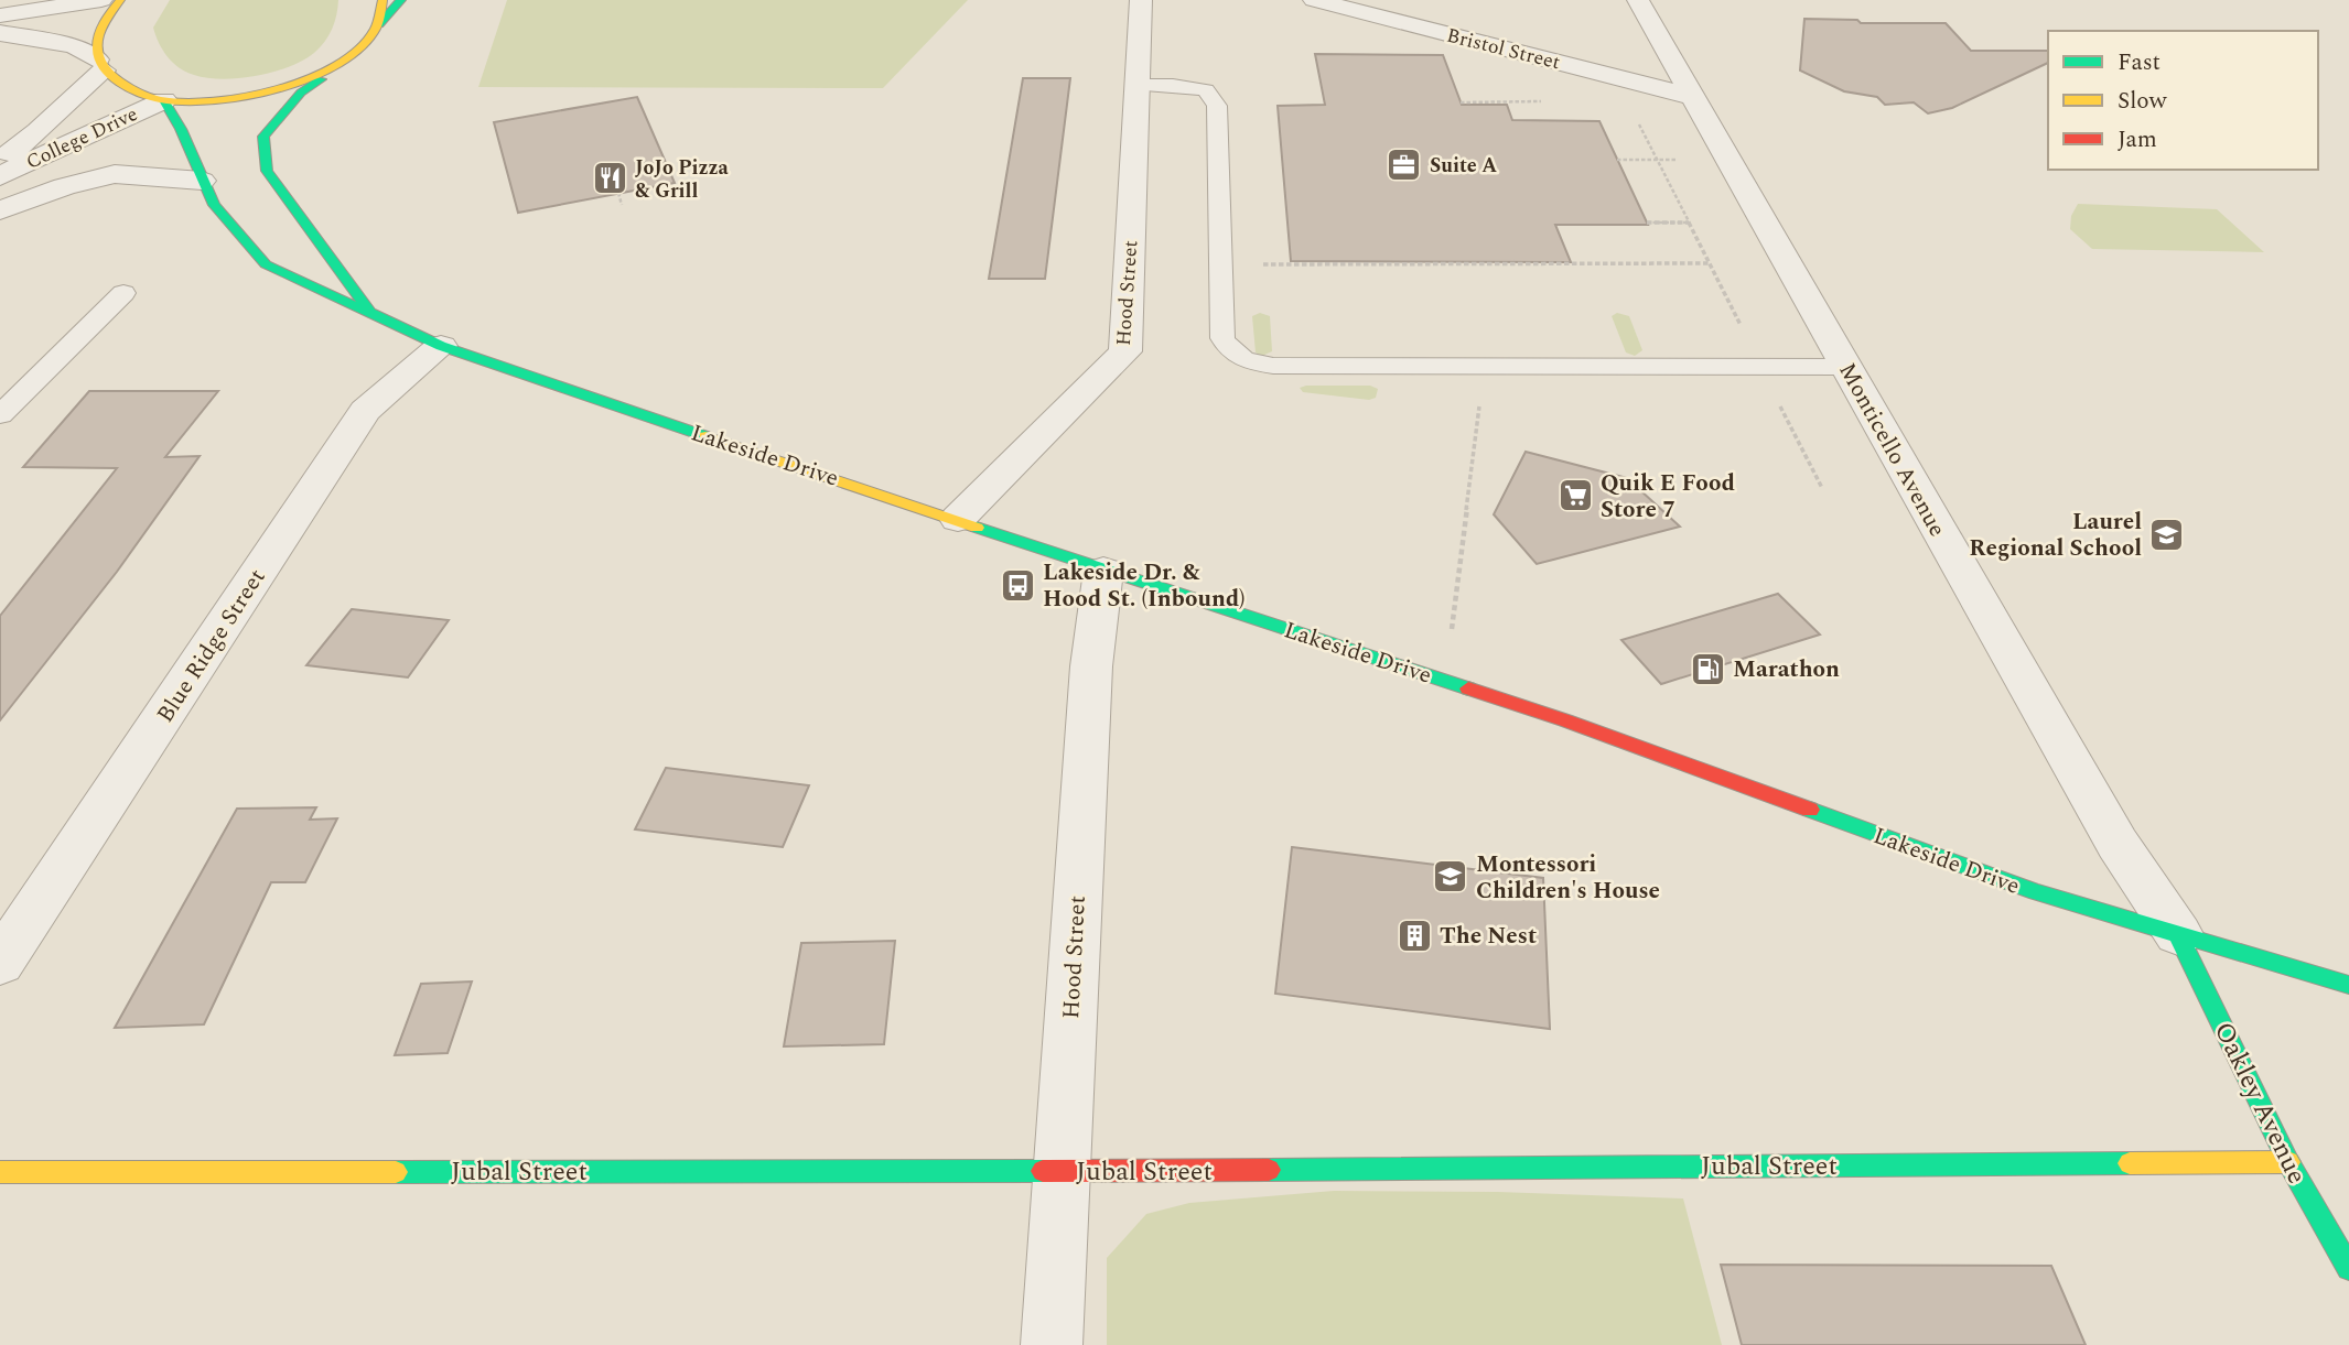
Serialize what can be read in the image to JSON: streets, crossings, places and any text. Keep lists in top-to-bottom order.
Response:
{
  "streets": {
    "main road": ["Lakeside Drive", "Oakley Avenue", "Jubal Street"],
    "street": [
      "Bristol Street",
      "College Drive",
      "Hood Street",
      "Monticello Avenue",
      "Blue Ridge Street"
    ]
  },
  "crossings": [
    ["Bristol Street", "Monticello Avenue"],
    ["College Drive", "Lakeside Drive"],
    ["Hood Street", "Lakeside Drive"],
    ["Hood Street", "Jubal Street"],
    ["Monticello Avenue", "Lakeside Drive"],
    ["Monticello Avenue", "Oakley Avenue"],
    ["Lakeside Drive", "Blue Ridge Street"],
    ["Lakeside Drive", "Oakley Avenue"],
    ["Oakley Avenue", "Jubal Street"]
  ],
  "places": {
    "office": ["Suite A"],
    "restaurant": ["JoJo Pizza & Grill"],
    "supermarket": ["Quik E Food Store 7"],
    "school or university": ["Laurel Regional School", "Montessori Children's House"],
    "bus stop": ["Lakeside Dr. & Hood St. (Inbound)"],
    "fuel station": ["Marathon"],
    "building": ["The Nest"]
  },
  "legend": ["Fast", "Slow", "Jam"]
}
